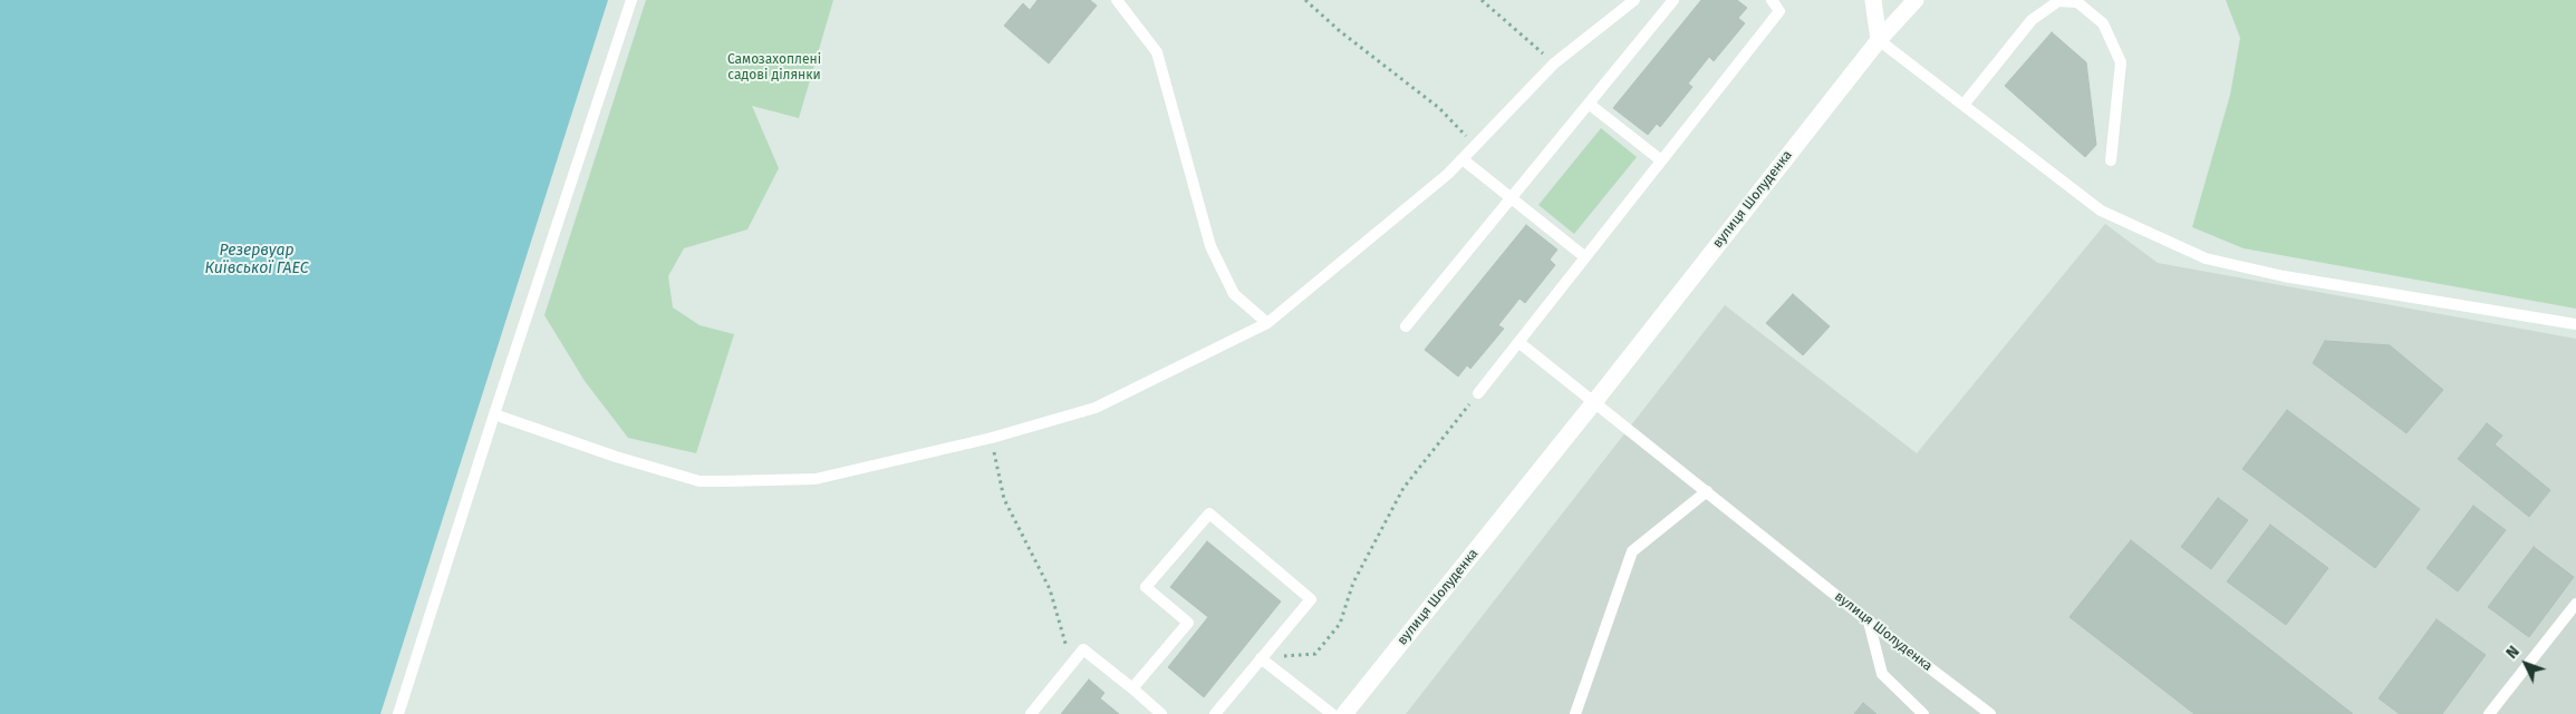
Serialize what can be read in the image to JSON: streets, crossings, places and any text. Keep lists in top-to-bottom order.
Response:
{
  "streets": {
    "main road": ["вулиця Шолуденка"]
  },
  "water": ["Резервуар Київської ГАЕС"],
  "parks": ["Самозахоплені садові ділянки"],
  "north": "top left"
}
